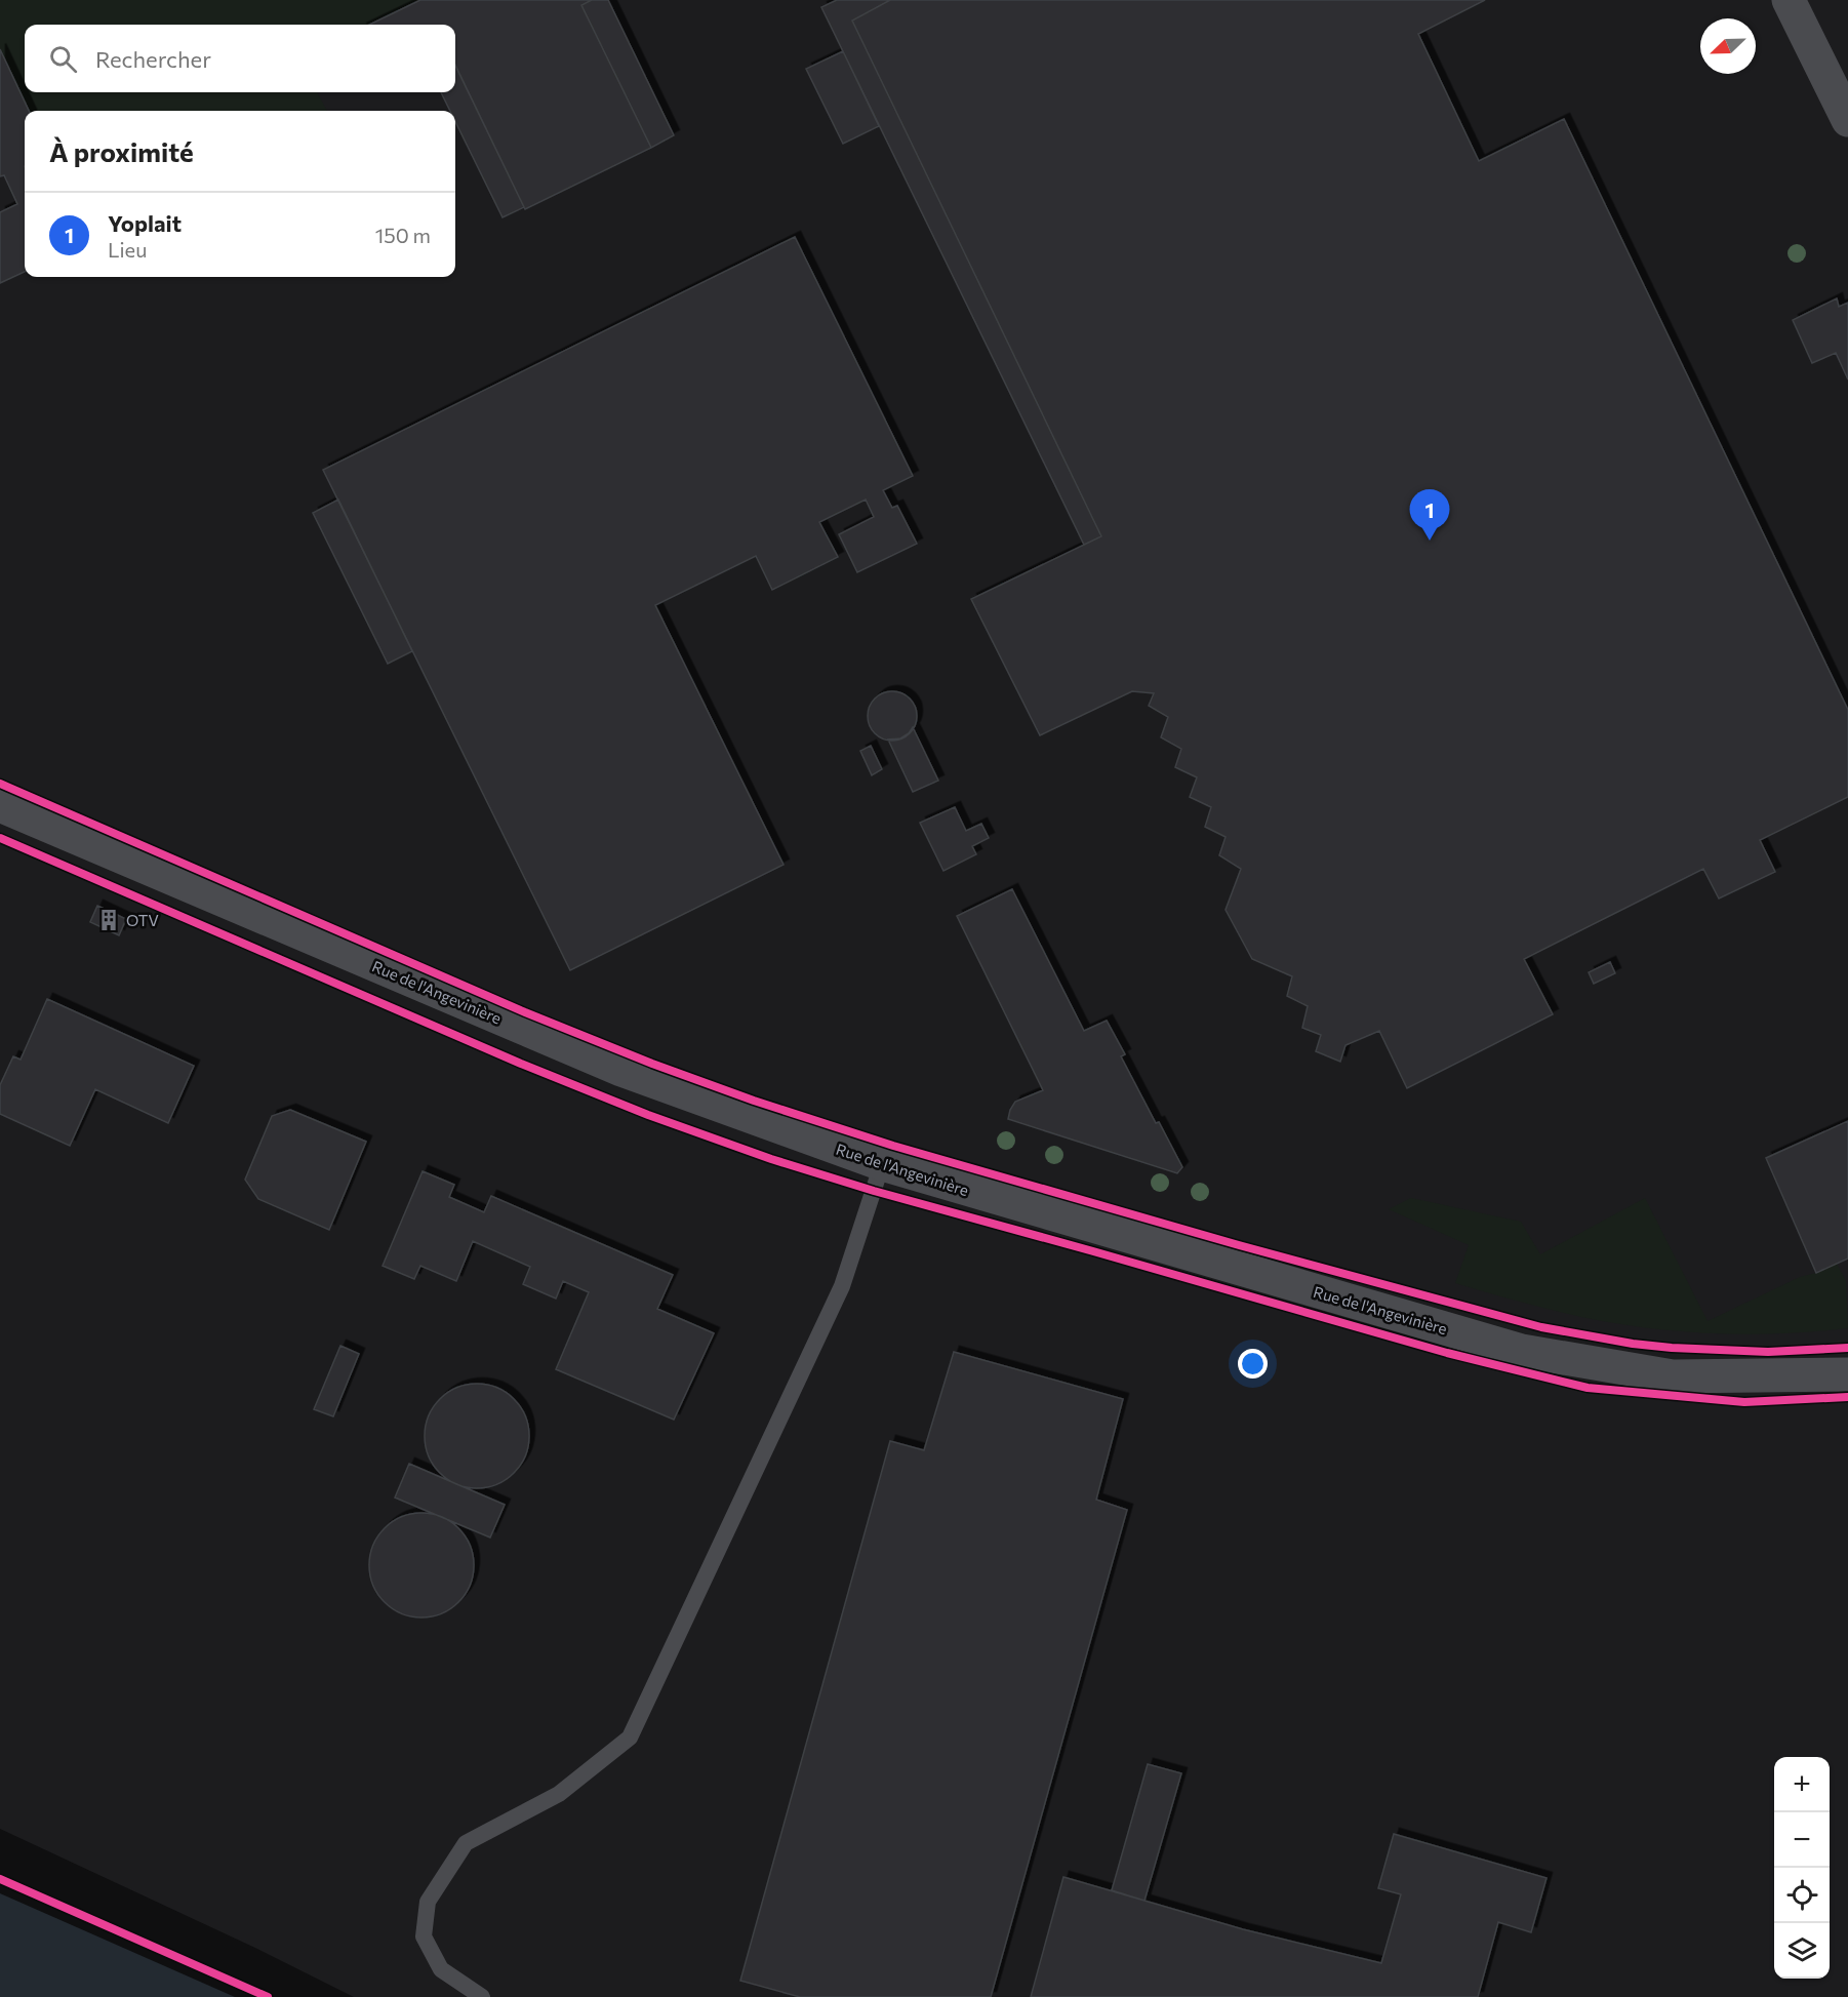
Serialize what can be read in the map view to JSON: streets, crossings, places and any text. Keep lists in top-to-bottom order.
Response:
{
  "streets": {
    "street": ["Rue de l'Angevinière"]
  },
  "places": {
    "building": ["OTV"]
  },
  "north": "bottom left",
  "page": {
    "search": "Rechercher",
    "heading": "À proximité",
    "list": [
      {
        "mark": "1",
        "name": "Yoplait",
        "note": "Lieu",
        "value": "150 m"
      }
    ],
    "pins": "1",
    "map_buttons": ["+", "−"]
  }
}
